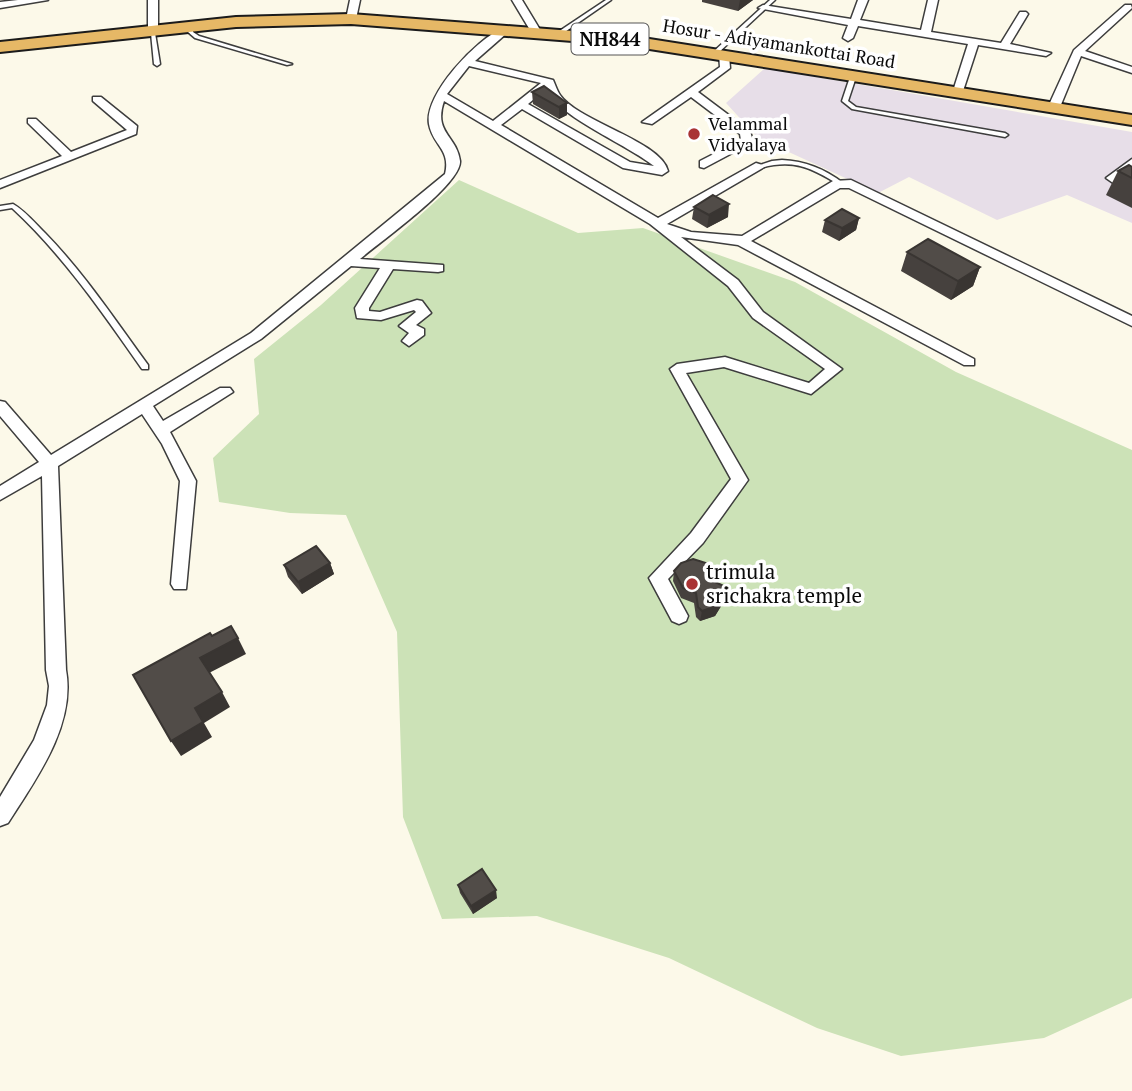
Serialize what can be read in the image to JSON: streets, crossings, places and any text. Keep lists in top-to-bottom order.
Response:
{
  "streets": {
    "highway": ["NH844", "Hosur - Adiyamankottai Road"]
  },
  "places": ["Velammal Vidyalaya", "trimula srichakra temple"]
}
